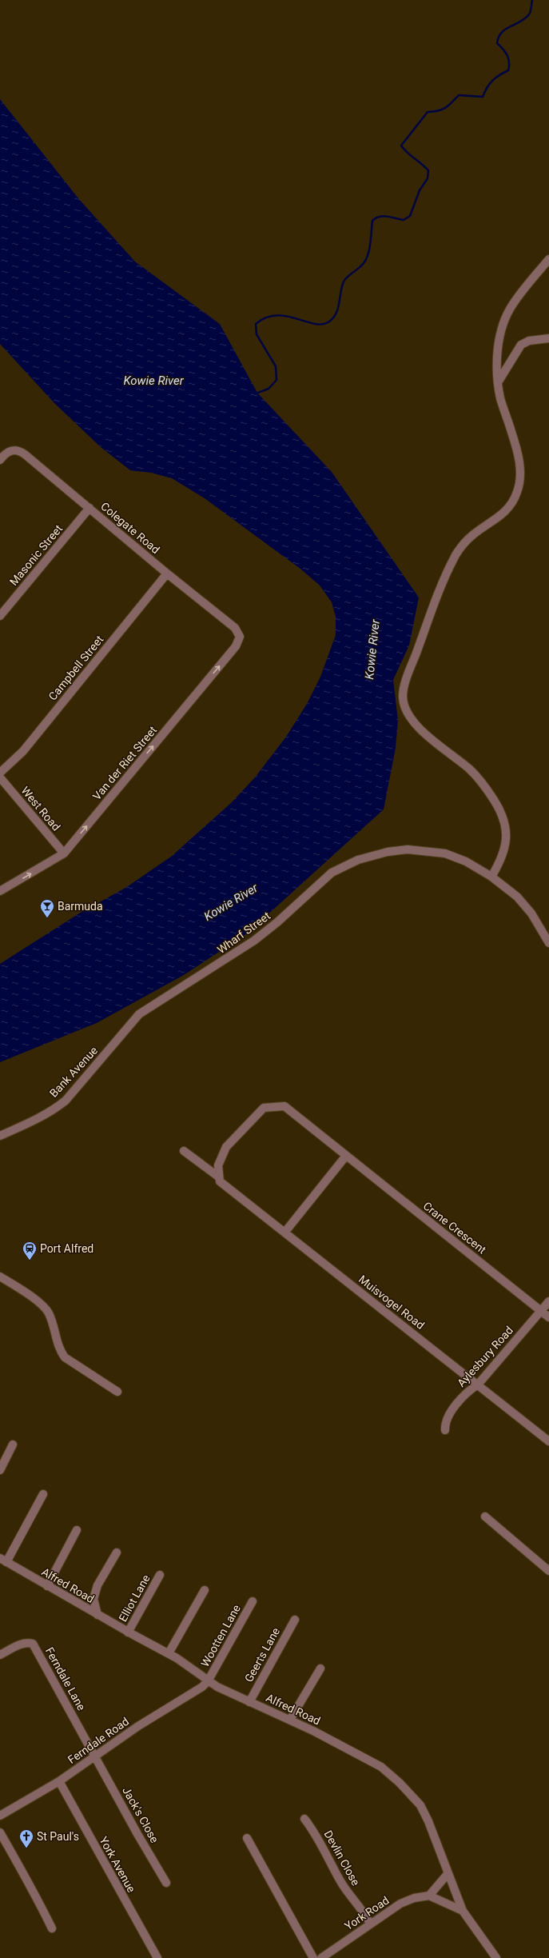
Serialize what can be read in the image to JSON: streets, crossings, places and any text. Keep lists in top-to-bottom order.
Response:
{
  "streets": {
    "street": [
      "Colegate Road",
      "Masonic Street",
      "Campbell Street",
      "Van der Riet Street",
      "West Road",
      "Wharf Street",
      "Bank Avenue",
      "Crane Crescent",
      "Muisvogel Road",
      "Aylesbury Road",
      "Alfred Road",
      "Elliot Lane",
      "Wootten Lane",
      "Geerts Lane",
      "Ferndale Lane",
      "Ferndale Road",
      "Jack's Close",
      "Devlin Close",
      "York Avenue",
      "York Road"
    ]
  },
  "crossings": [
    ["Colegate Road", "Masonic Street"],
    ["Colegate Road", "Campbell Street"],
    ["Colegate Road", "Van der Riet Street"],
    ["Van der Riet Street", "West Road"],
    ["Wharf Street", "Bank Avenue"],
    ["Crane Crescent", "Muisvogel Road"],
    ["Crane Crescent", "Aylesbury Road"],
    ["Muisvogel Road", "Aylesbury Road"],
    ["Alfred Road", "Elliot Lane"],
    ["Alfred Road", "Wootten Lane"],
    ["Alfred Road", "Geerts Lane"],
    ["Alfred Road", "Ferndale Road"],
    ["Wootten Lane", "Ferndale Road"],
    ["Ferndale Lane", "Ferndale Road"],
    ["Ferndale Lane", "Jack's Close"],
    ["Ferndale Road", "Jack's Close"],
    ["Ferndale Road", "York Avenue"],
    ["Devlin Close", "York Road"]
  ],
  "one_way": ["Van der Riet Street"],
  "water": ["Kowie River"],
  "places": {
    "bar": ["Barmuda"],
    "station": ["Port Alfred"],
    "church": ["St Paul's"]
  }
}
